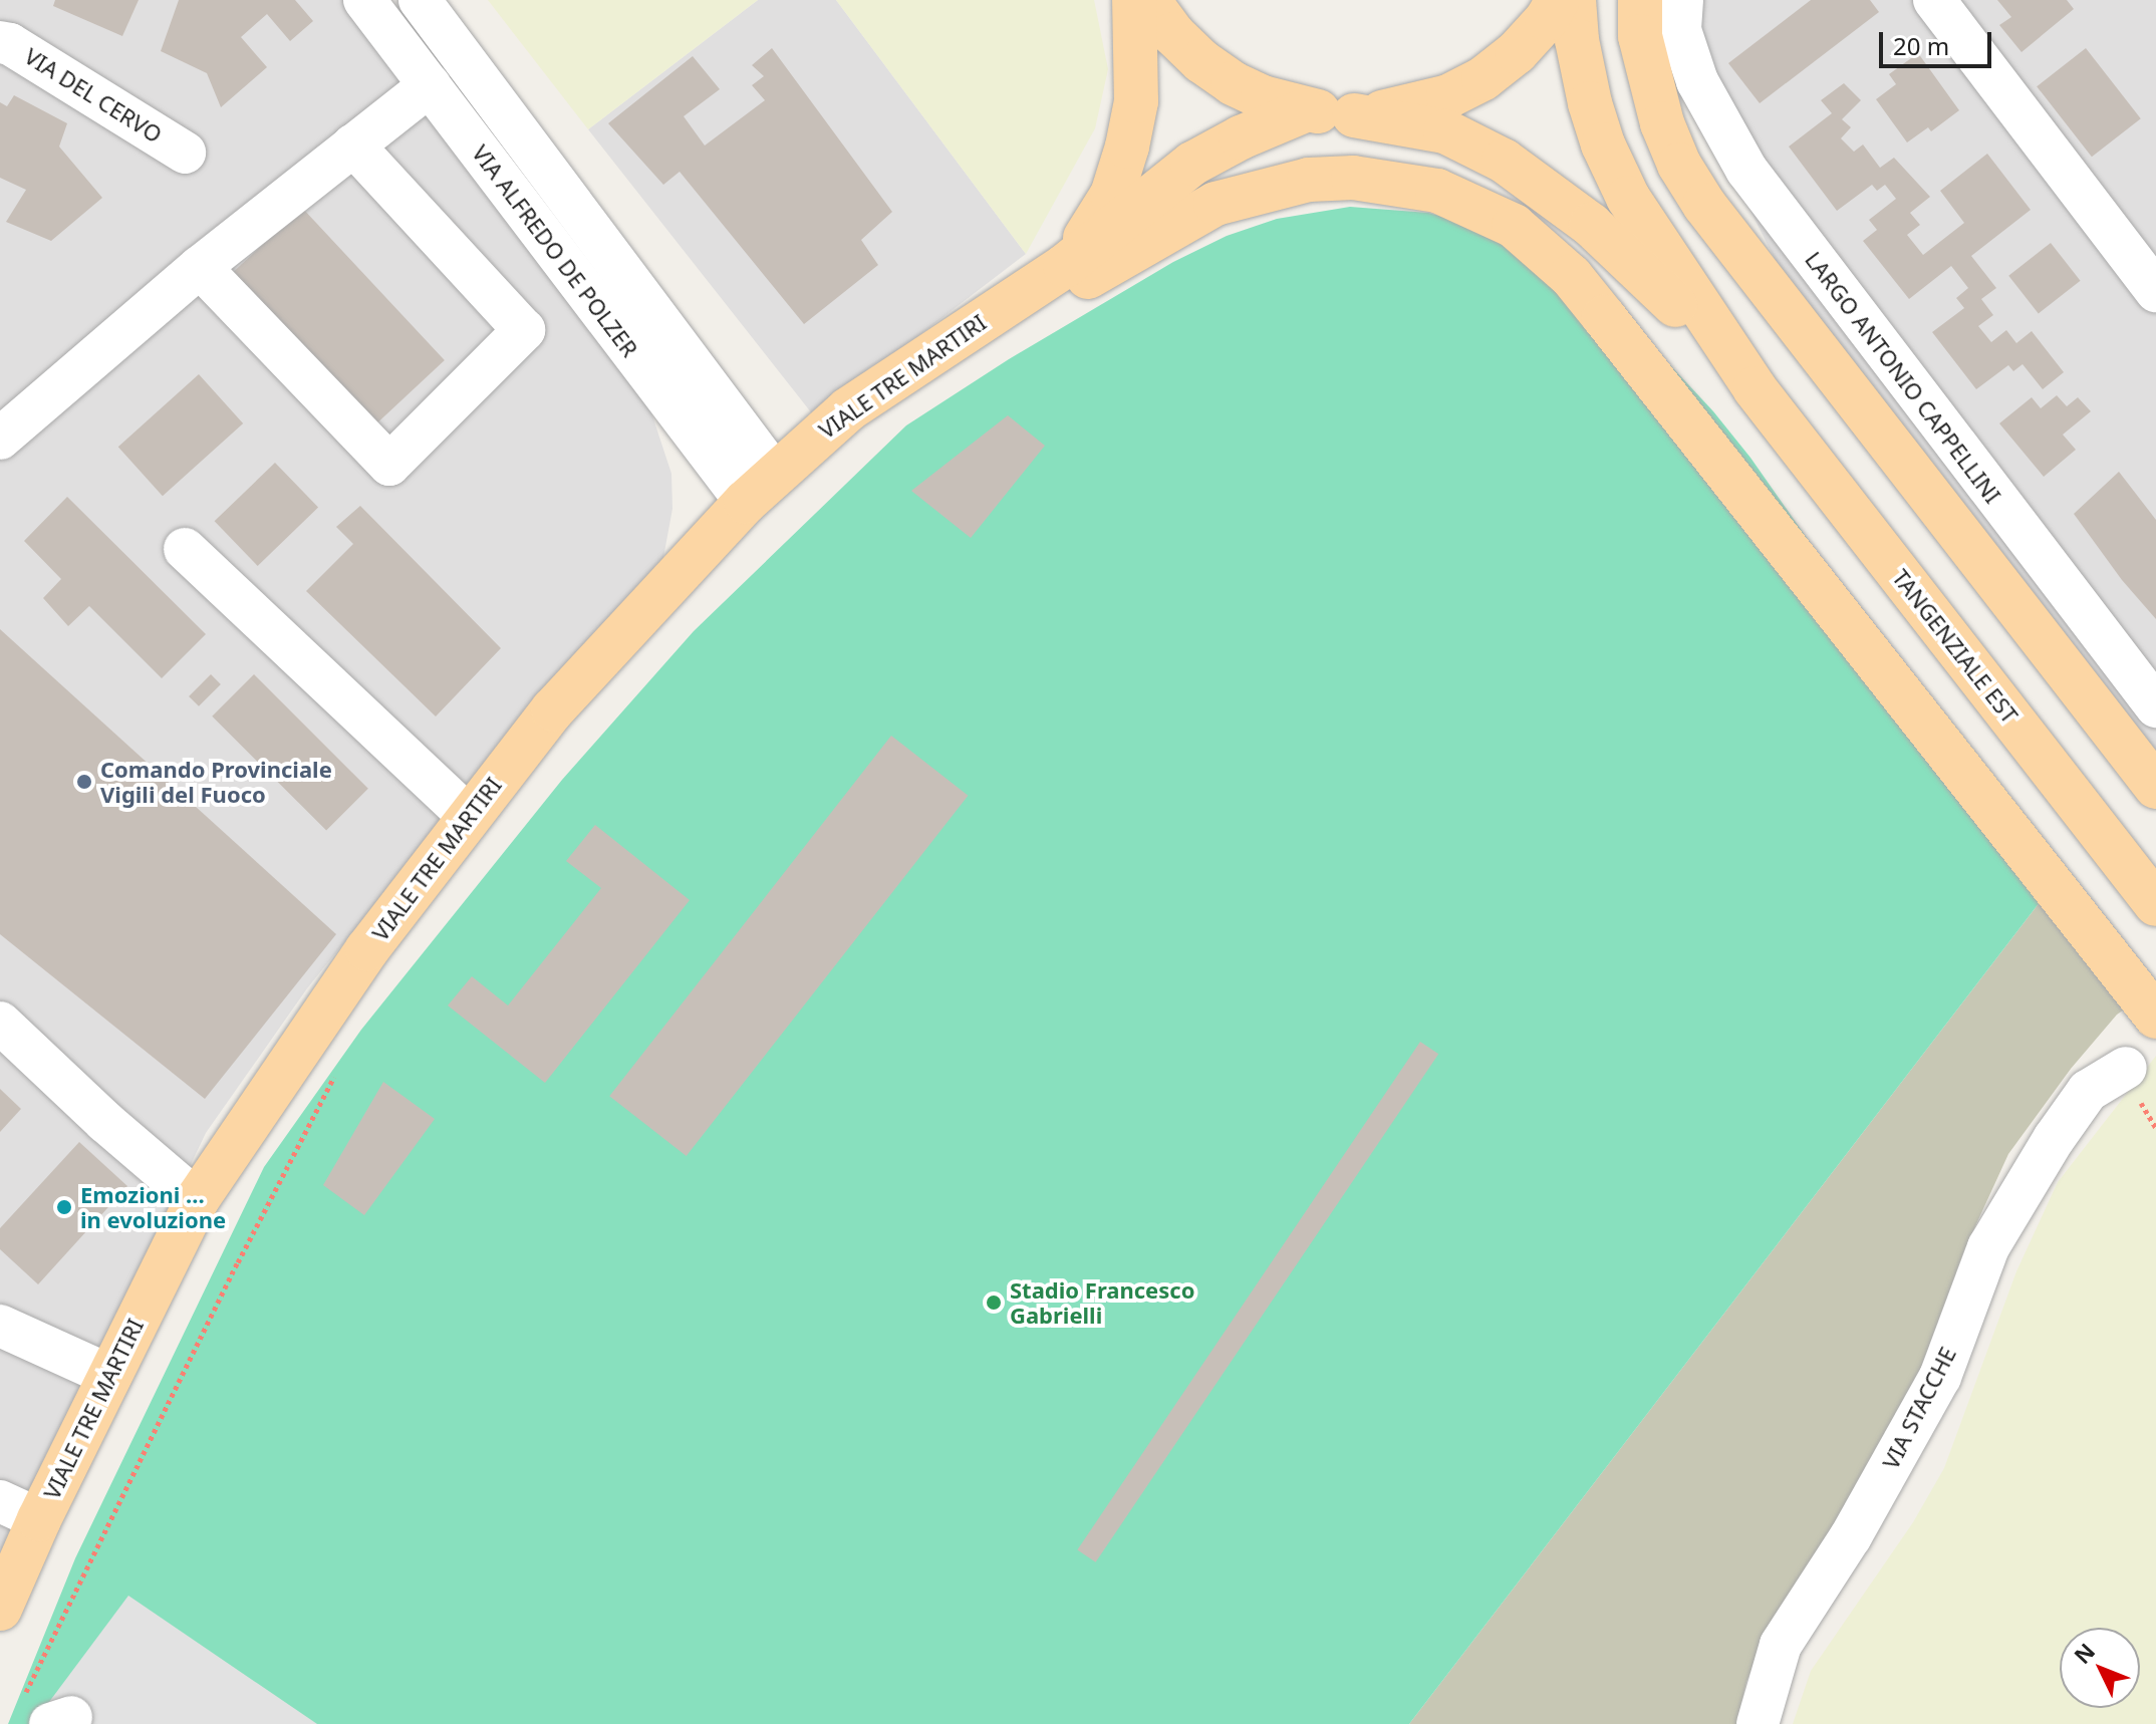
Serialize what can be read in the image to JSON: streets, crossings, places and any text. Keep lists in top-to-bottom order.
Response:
{
  "streets": {
    "main road": ["VIALE TRE MARTIRI", "TANGENZIALE EST"],
    "street": [
      "VIA DEL CERVO",
      "VIA ALFREDO DE POLZER",
      "LARGO ANTONIO CAPPELLINI",
      "VIA STACCHE"
    ]
  },
  "crossings": [
    ["VIA ALFREDO DE POLZER", "VIALE TRE MARTIRI"]
  ],
  "places": ["Comando Provinciale Vigili del Fuoco", "Emozioni ... in evoluzione", "Stadio Francesco Gabrielli"],
  "scale_bar": "20 m",
  "north": "top left"
}
